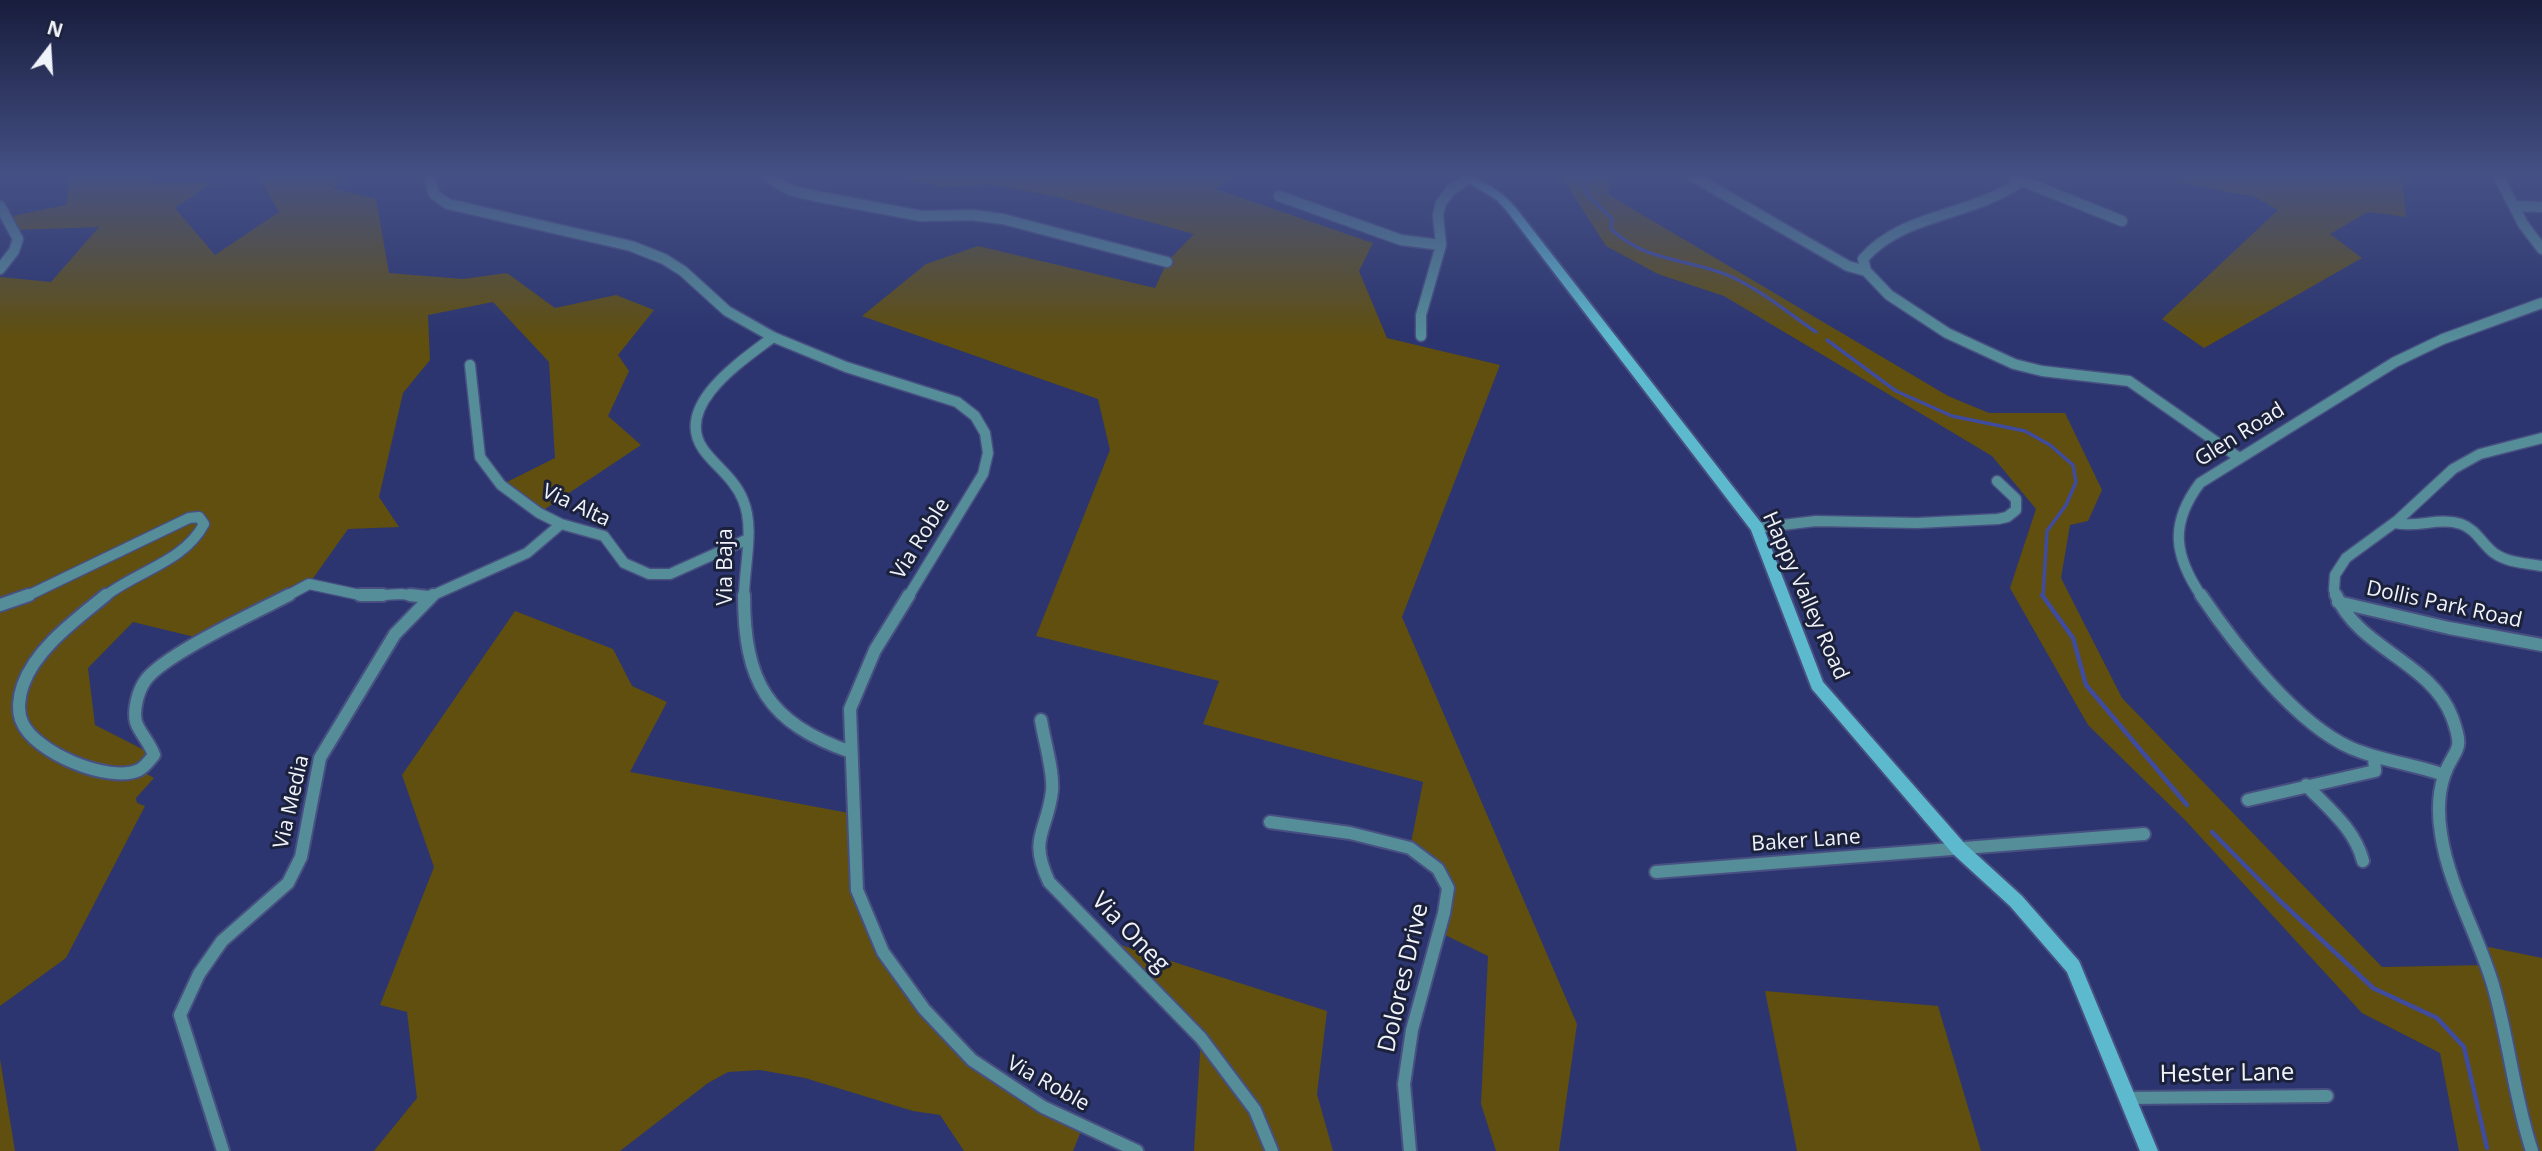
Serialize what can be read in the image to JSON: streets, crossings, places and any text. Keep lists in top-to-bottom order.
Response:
{
  "streets": {
    "street": [
      "Glen Road",
      "Via Alta",
      "Via Roble",
      "Via Baja",
      "Happy Valley Road",
      "Dollis Park Road",
      "Via Media",
      "Baker Lane",
      "Via Oneg",
      "Dolores Drive",
      "Hester Lane"
    ]
  },
  "crossings": [
    ["Via Alta", "Via Baja"],
    ["Via Alta", "Via Media"],
    ["Via Roble", "Via Baja"],
    ["Happy Valley Road", "Baker Lane"],
    ["Happy Valley Road", "Hester Lane"]
  ],
  "north": "top"
}
